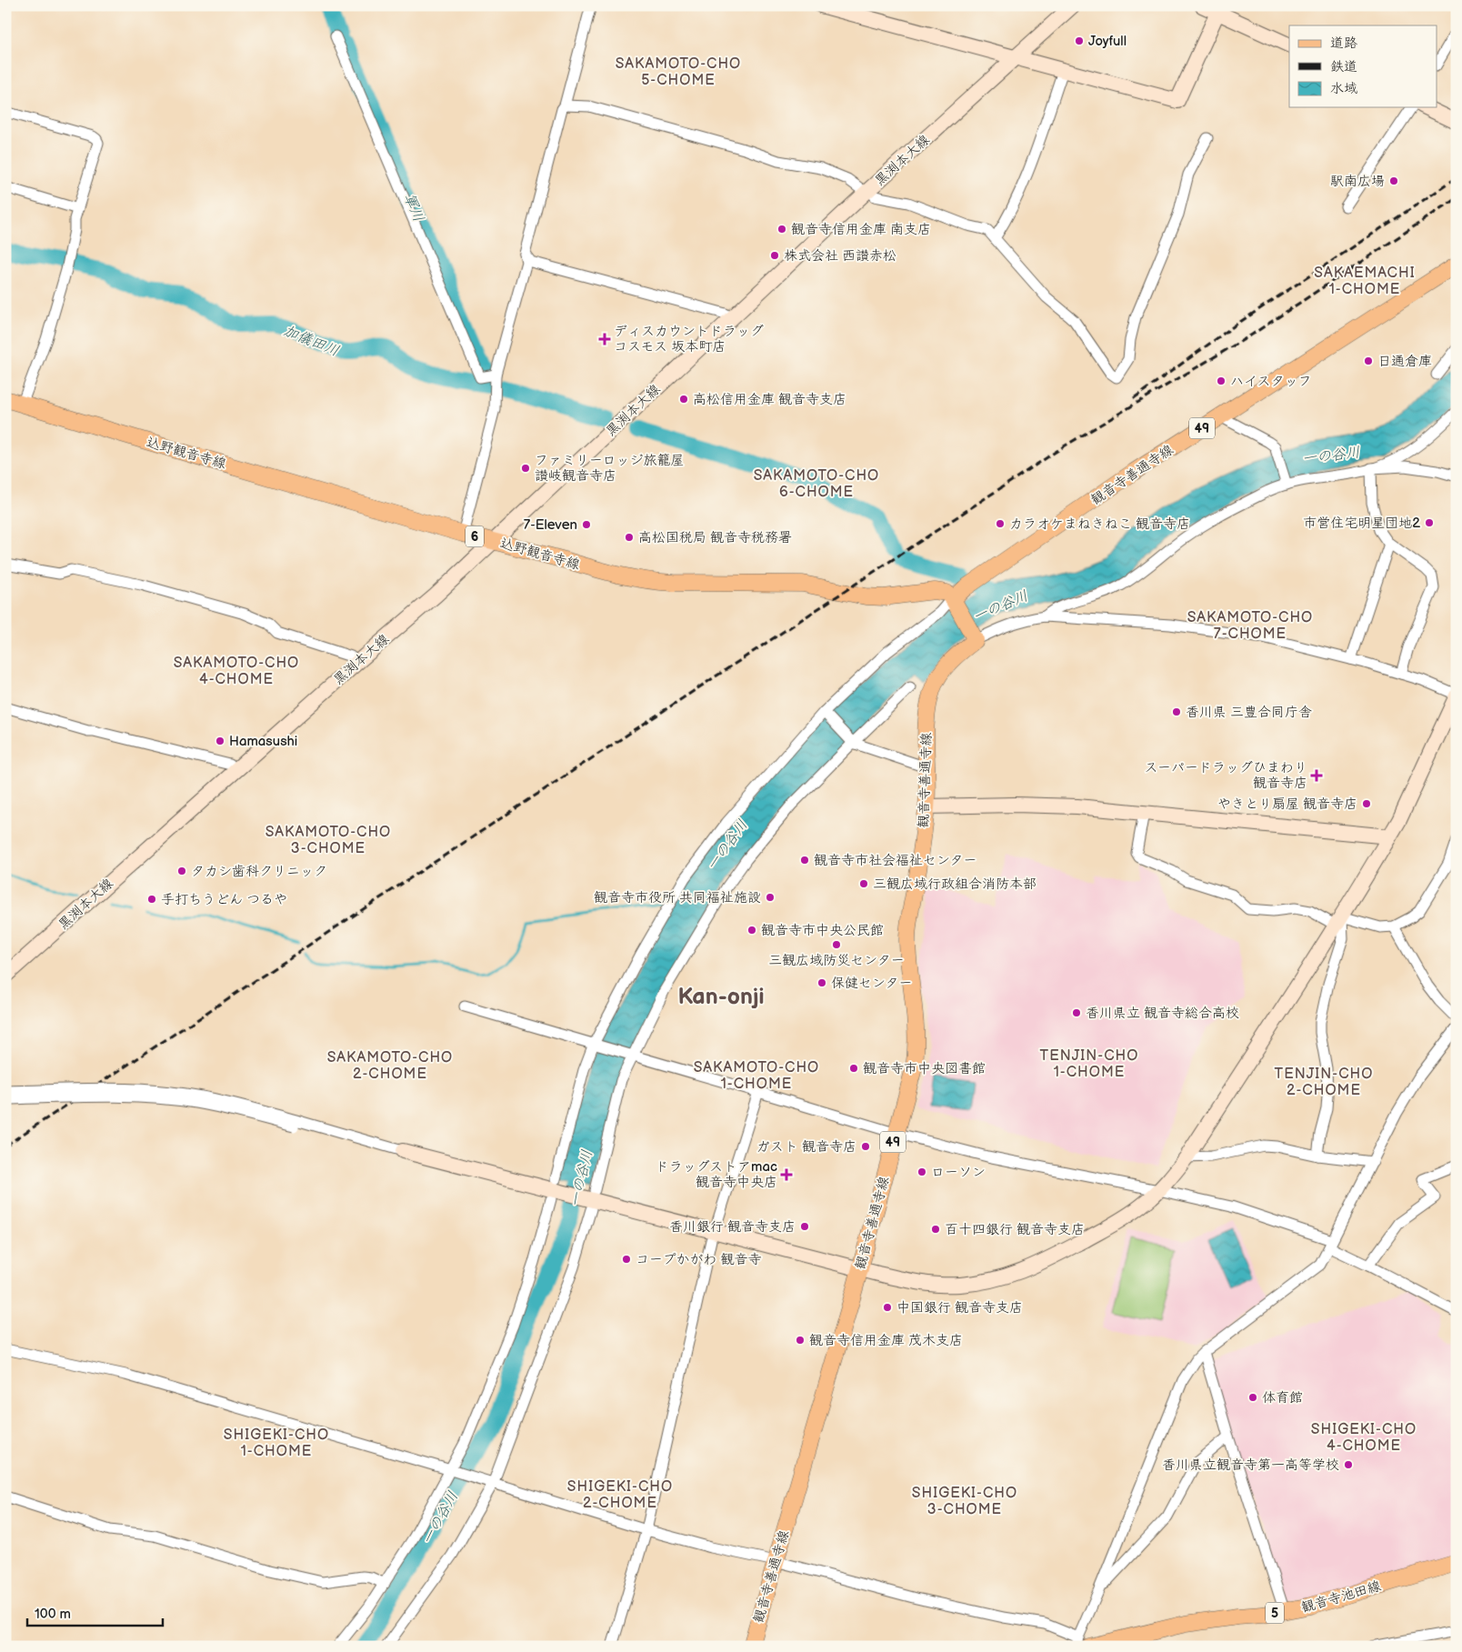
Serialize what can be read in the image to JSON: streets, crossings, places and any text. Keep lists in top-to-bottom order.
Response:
{
  "streets": {
    "main road": [
      "49",
      "込野観音寺線",
      "観音寺善通寺線",
      "6",
      "観音寺池田線",
      "5"
    ],
    "street": ["黒渕本大線"]
  },
  "crossings": [
    ["黒渕本大線", "込野観音寺線"],
    ["込野観音寺線", "観音寺善通寺線"]
  ],
  "districts": [
    "SAKAMOTO-CHO 5-CHOME",
    "SAKAEMACHI 1-CHOME",
    "SAKAMOTO-CHO 6-CHOME",
    "SAKAMOTO-CHO 7-CHOME",
    "SAKAMOTO-CHO 4-CHOME",
    "SAKAMOTO-CHO 3-CHOME",
    "Kan-onji",
    "TENJIN-CHO 1-CHOME",
    "SAKAMOTO-CHO 2-CHOME",
    "SAKAMOTO-CHO 1-CHOME",
    "TENJIN-CHO 2-CHOME",
    "SHIGEKI-CHO 4-CHOME",
    "SHIGEKI-CHO 1-CHOME",
    "SHIGEKI-CHO 2-CHOME",
    "SHIGEKI-CHO 3-CHOME"
  ],
  "water": ["軍川", "加儀田川", "一の谷川"],
  "places": {
    "other": [
      "Joyfull",
      "駅南広場",
      "観音寺信用金庫 南支店",
      "株式会社 西讃赤松",
      "日通倉庫",
      "ハイスタッフ",
      "高松信用金庫 観音寺支店",
      "ファミリーロッジ旅籠屋 讃岐観音寺店",
      "市営住宅明星団地2",
      "カラオケまねきねこ 観音寺店",
      "7-Eleven",
      "高松国税局 観音寺税務署",
      "香川県 三豊合同庁舎",
      "Hamasushi",
      "やきとり扇屋 観音寺店",
      "観音寺市社会福祉センター",
      "タカシ歯科クリニック",
      "三観広域行政組合消防本部",
      "観音寺市役所 共同福祉施設",
      "手打ちうどん つるや",
      "観音寺市中央公民館",
      "三観広域防災センター",
      "保健センター",
      "香川県立 観音寺総合高校",
      "観音寺市中央図書館",
      "ガスト 観音寺店",
      "ローソン",
      "香川銀行 観音寺支店",
      "百十四銀行 観音寺支店",
      "コープかがわ 観音寺",
      "中国銀行 観音寺支店",
      "観音寺信用金庫 茂木支店",
      "体育館",
      "香川県立観音寺第一高等学校"
    ],
    "health": ["ディスカウントドラッグ コスモス 坂本町店", "スーパードラッグひまわり 観音寺店", "ドラッグストアmac 観音寺中央店"]
  },
  "legend": ["道路", "鉄道", "水域"],
  "scale_bar": "100 m"
}
